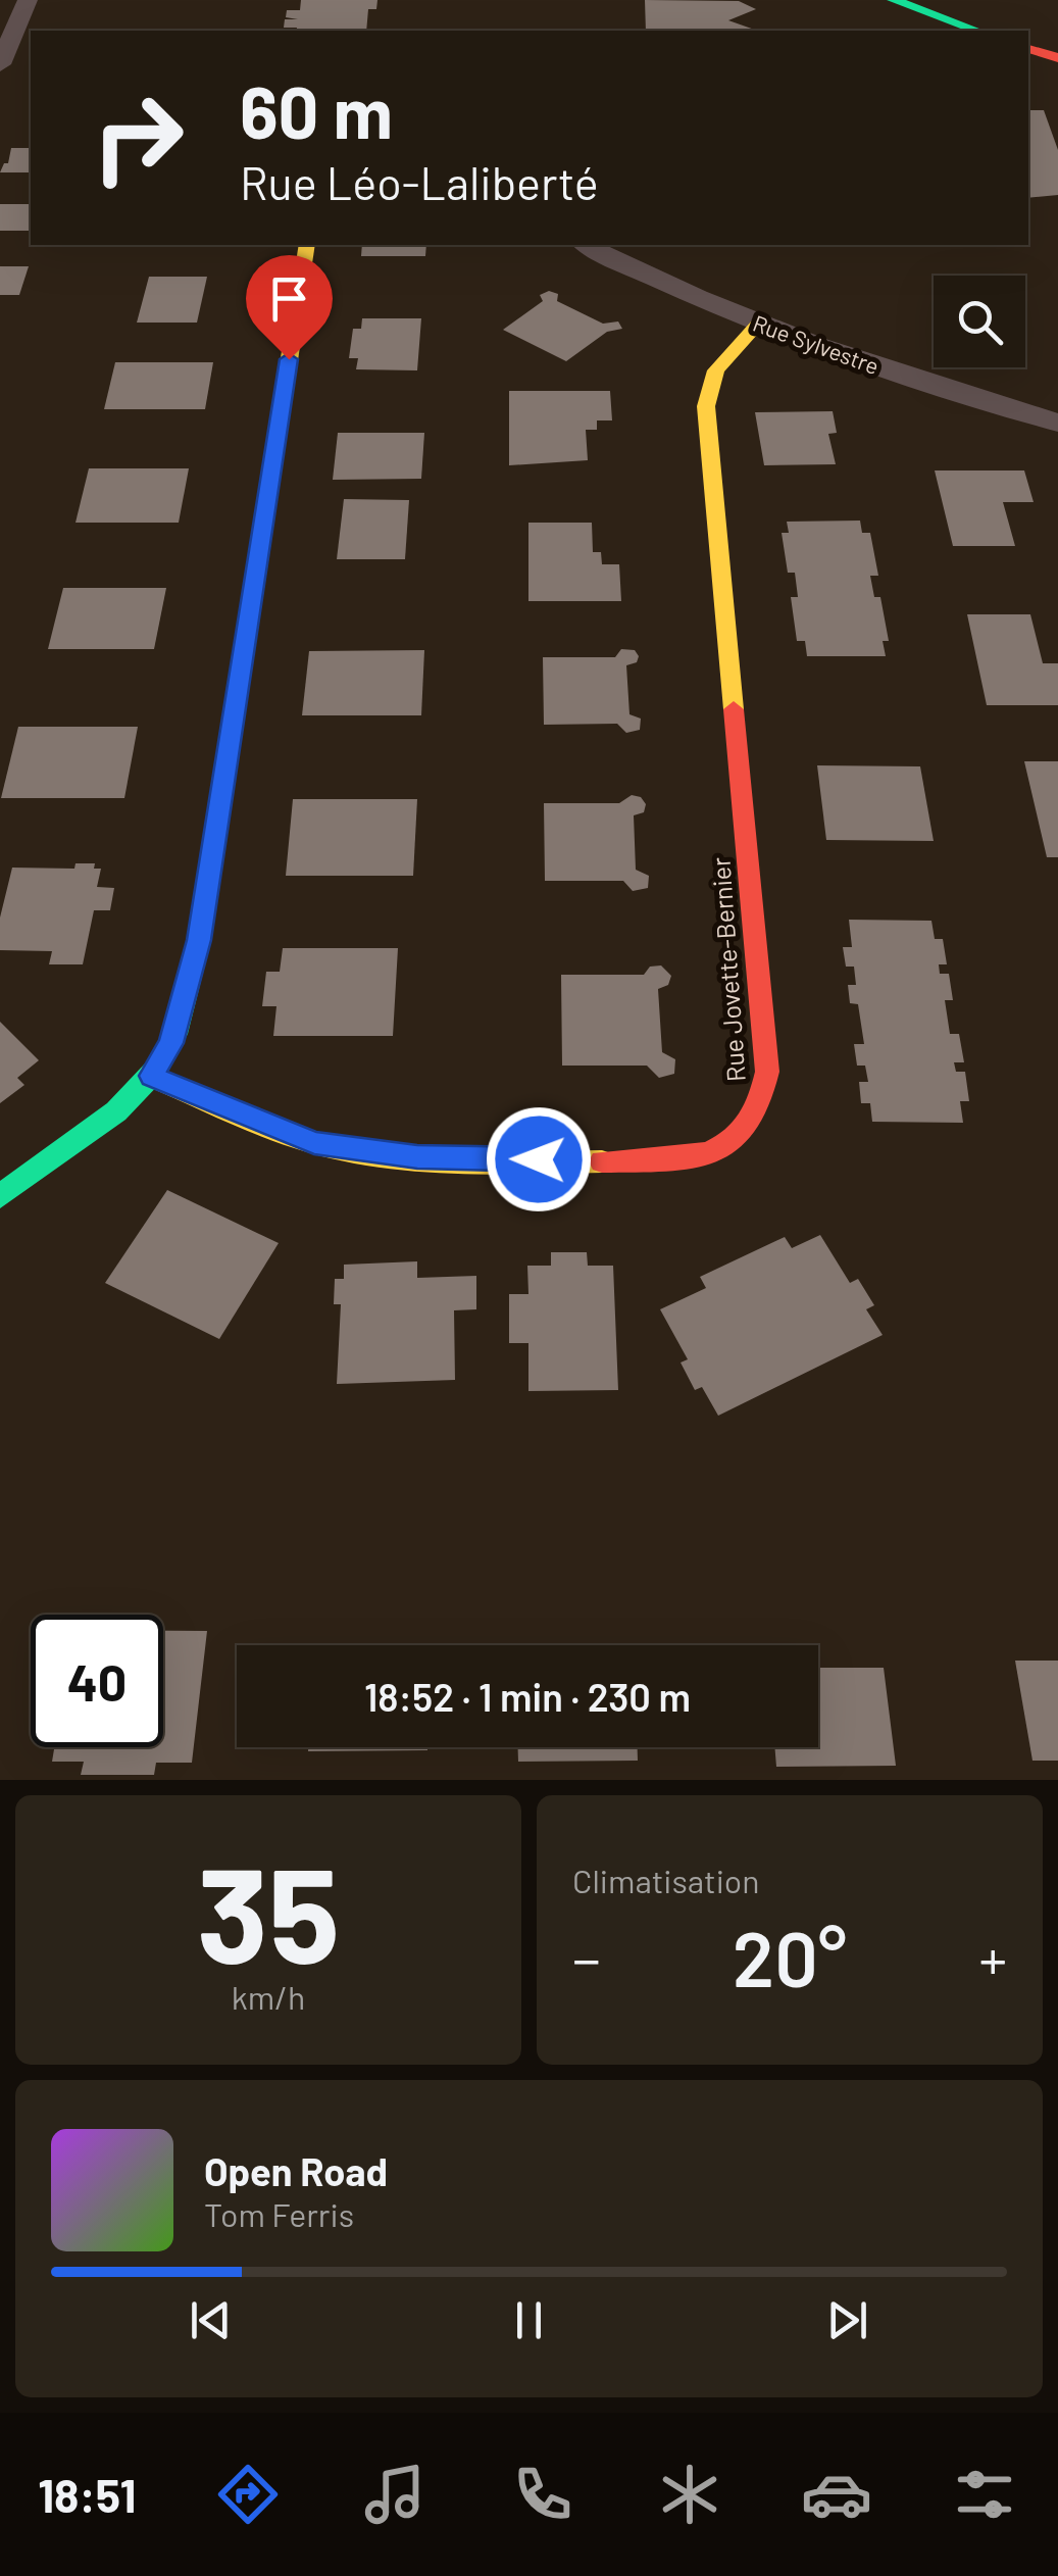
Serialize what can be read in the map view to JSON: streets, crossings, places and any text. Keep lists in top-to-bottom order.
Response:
{
  "streets": {
    "street": ["Rue Sylvestre", "Rue Jovette-Bernier"]
  },
  "crossings": [
    ["Rue Sylvestre", "Rue Jovette-Bernier"]
  ],
  "page": {
    "turn": ["60 m", "Rue Léo-Laliberté"],
    "limit": "40",
    "trip": "18:52 · 1 min · 230 m",
    "tile": [
      ["35", "km/h"],
      "Climatisation"
    ],
    "heat": ["−", "20°", "+"],
    "song": ["Open Road", "Tom Ferris"],
    "tabs": "18:51"
  }
}
